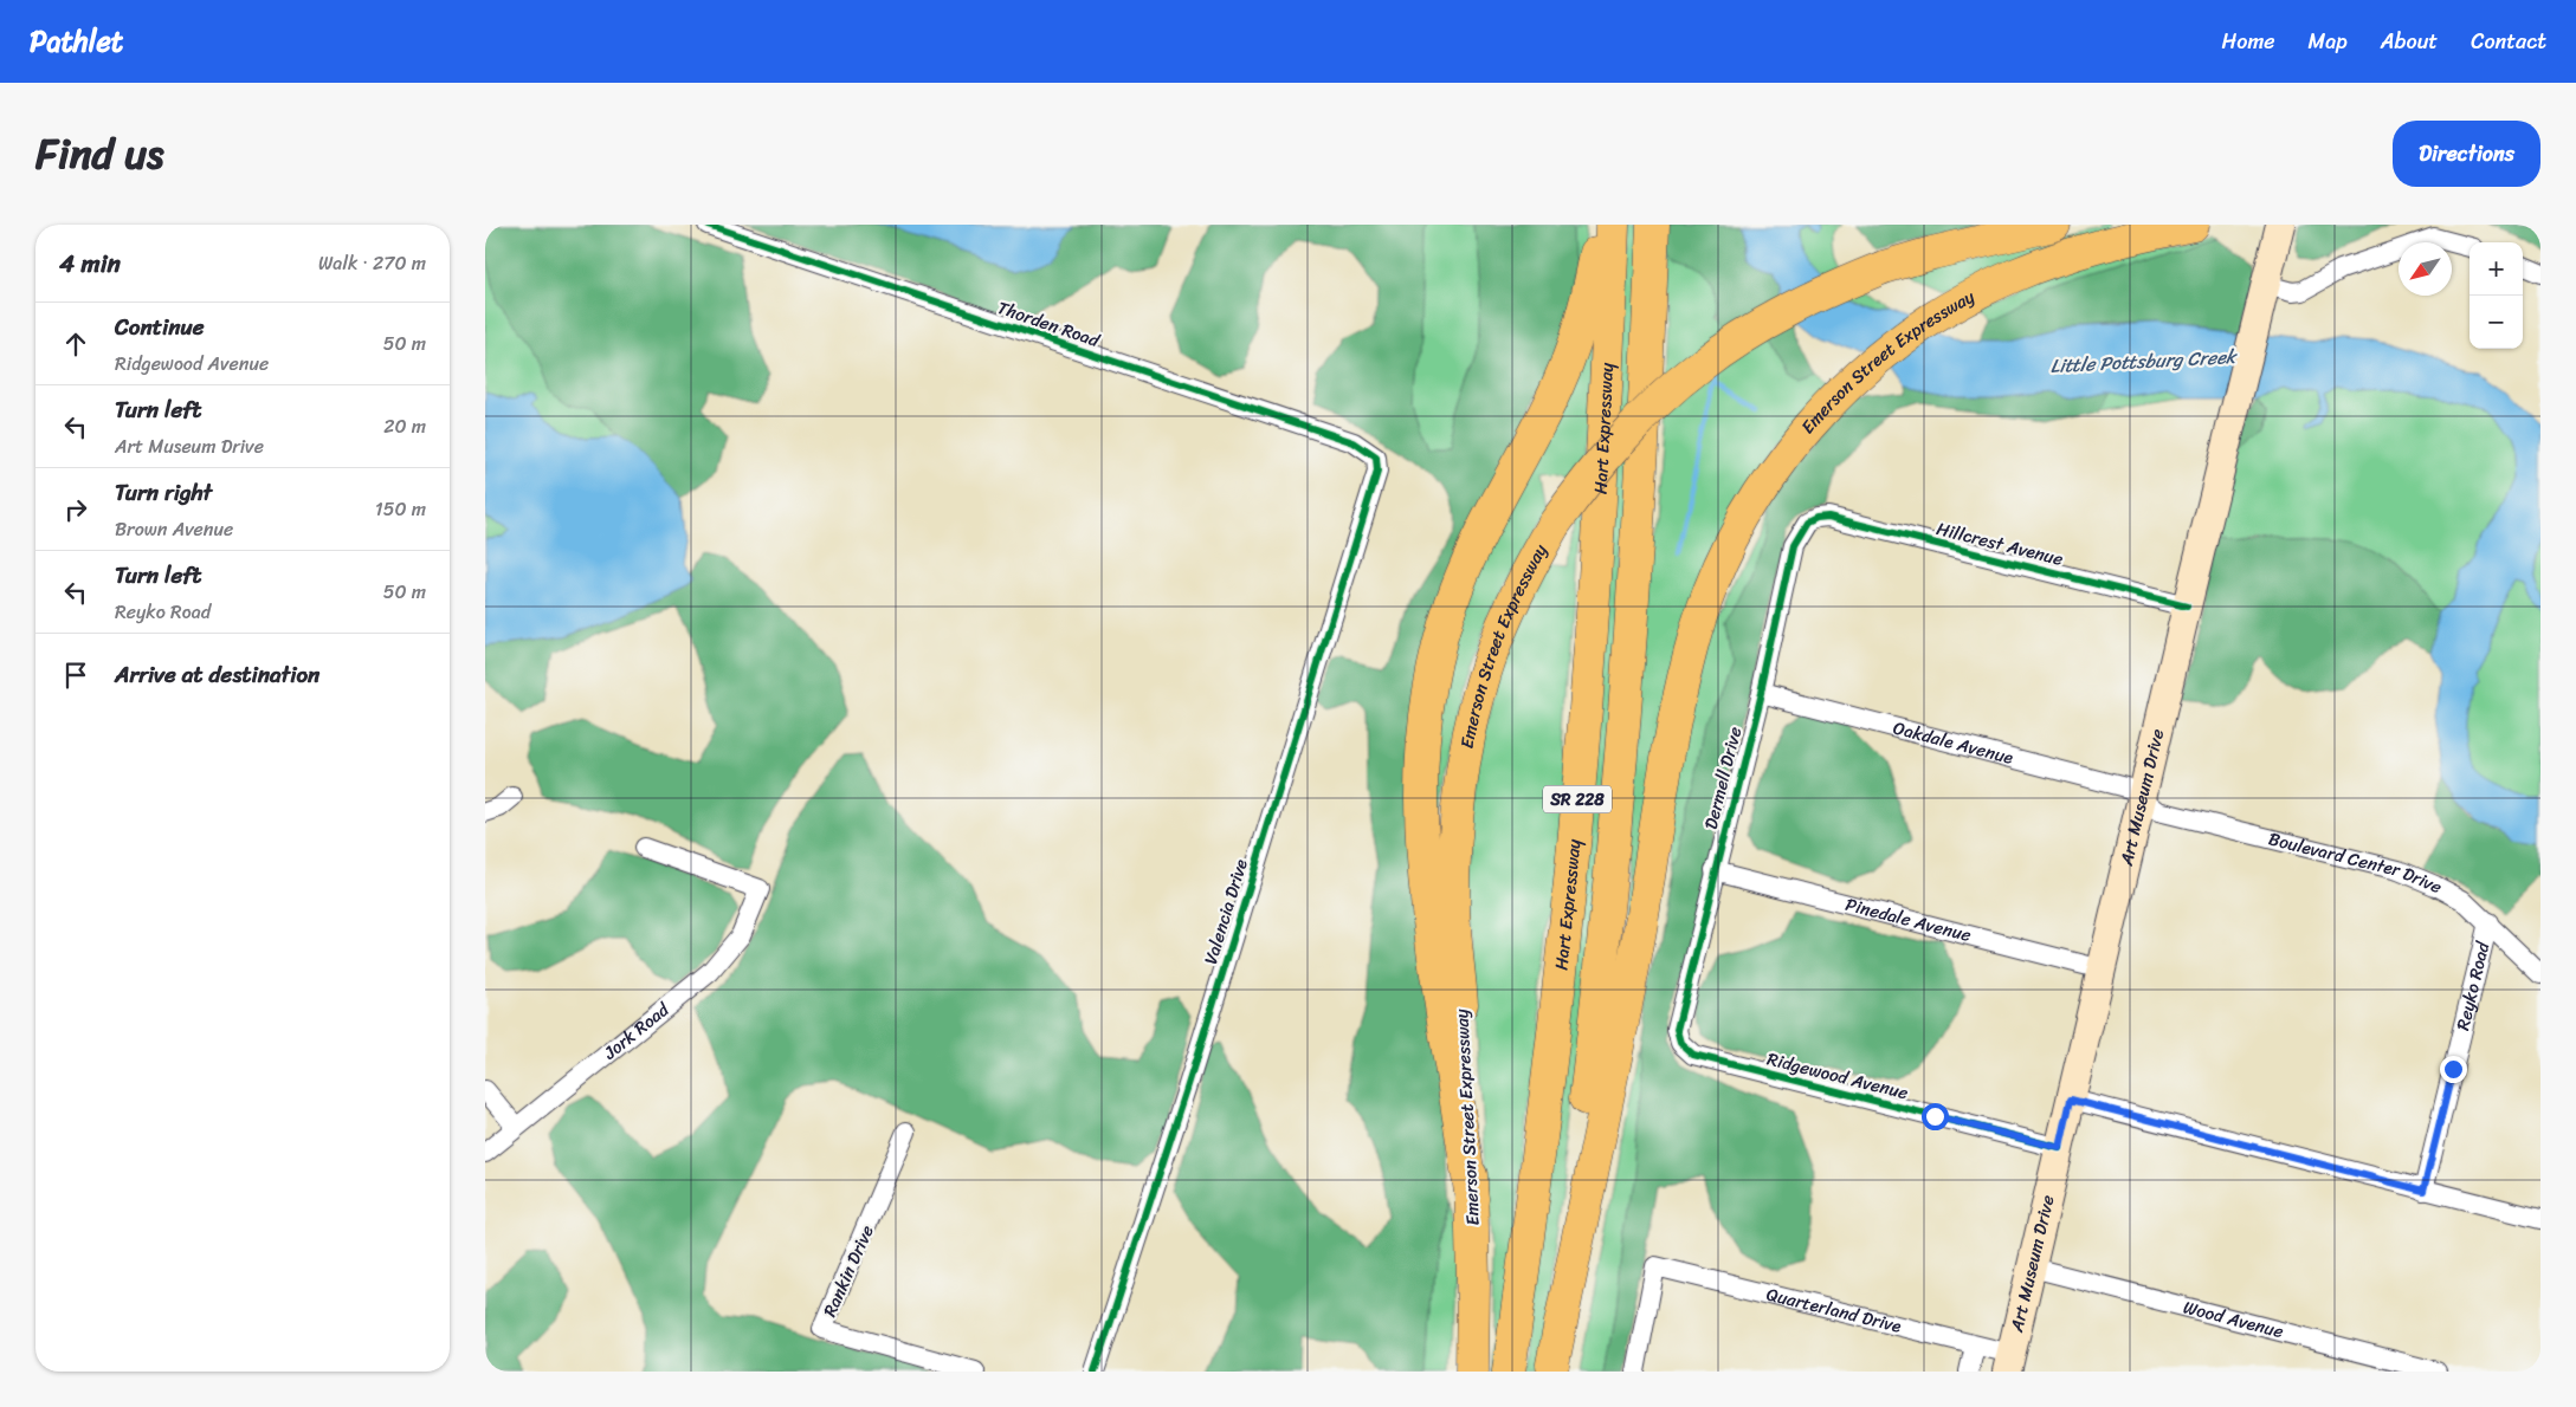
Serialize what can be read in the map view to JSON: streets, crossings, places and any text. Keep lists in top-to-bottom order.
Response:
{
  "streets": {
    "highway": ["Emerson Street Expressway", "Hart Expressway", "SR 228"],
    "street": [
      "Thorden Road",
      "Hillcrest Avenue",
      "Oakdale Avenue",
      "Dermell Drive",
      "Art Museum Drive",
      "Boulevard Center Drive",
      "Valencia Drive",
      "Pinedale Avenue",
      "Reyko Road",
      "Jork Road",
      "Ridgewood Avenue",
      "Rankin Drive",
      "Quarterland Drive",
      "Wood Avenue"
    ]
  },
  "crossings": [
    ["Thorden Road", "Valencia Drive"],
    ["Emerson Street Expressway", "SR 228"],
    ["Hillcrest Avenue", "Dermell Drive"],
    ["Hillcrest Avenue", "Art Museum Drive"],
    ["Oakdale Avenue", "Dermell Drive"],
    ["Oakdale Avenue", "Art Museum Drive"],
    ["Oakdale Avenue", "Boulevard Center Drive"],
    ["Dermell Drive", "Pinedale Avenue"],
    ["Dermell Drive", "Ridgewood Avenue"],
    ["Art Museum Drive", "Boulevard Center Drive"],
    ["Art Museum Drive", "Pinedale Avenue"],
    ["Art Museum Drive", "Ridgewood Avenue"],
    ["Art Museum Drive", "Quarterland Drive"],
    ["Art Museum Drive", "Wood Avenue"],
    ["Boulevard Center Drive", "Reyko Road"]
  ],
  "water": ["Little Pottsburg Creek"],
  "north": "bottom left",
  "page": {
    "header": "Pathlet",
    "nav": [
      "Home",
      "Map",
      "About",
      "Contact"
    ],
    "title": "Find us",
    "buttons": "Directions",
    "heading": ["4 min", "Walk · 270 m"],
    "map_buttons": ["+", "−"],
    "list": [
      ["Continue", "Ridgewood Avenue", "50 m"],
      ["Turn left", "Art Museum Drive", "20 m"],
      ["Turn right", "Brown Avenue", "150 m"],
      ["Turn left", "Reyko Road", "50 m"],
      "Arrive at destination"
    ]
  }
}
